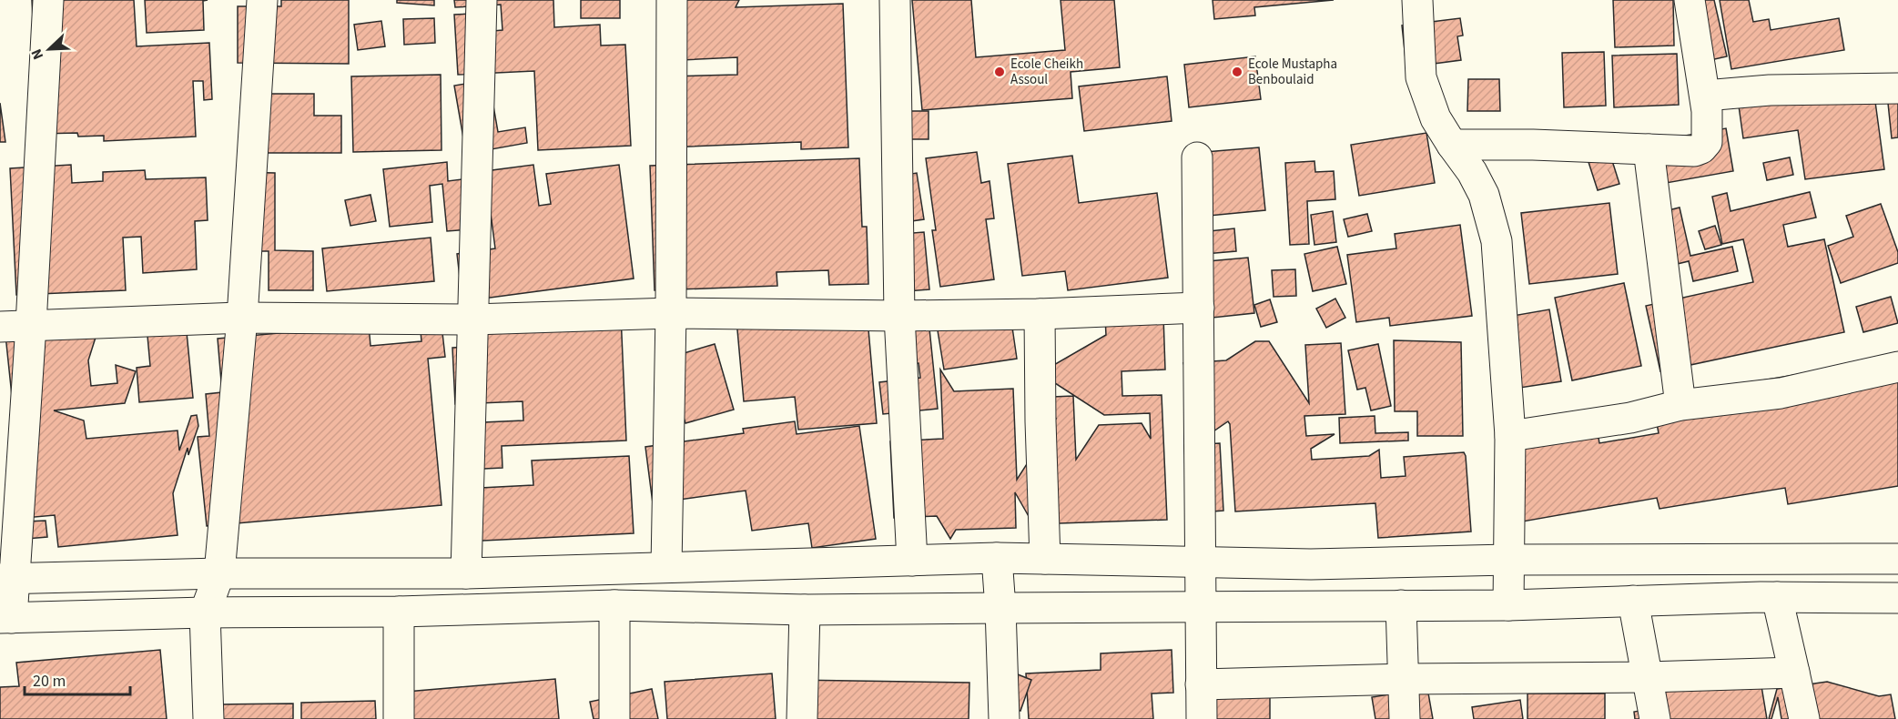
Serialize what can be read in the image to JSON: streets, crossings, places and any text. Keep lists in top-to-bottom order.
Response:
{
  "places": ["Ecole Cheikh Assoul", "Ecole Mustapha Benboulaid"],
  "scale_bar": "20 m",
  "north": "bottom left"
}
